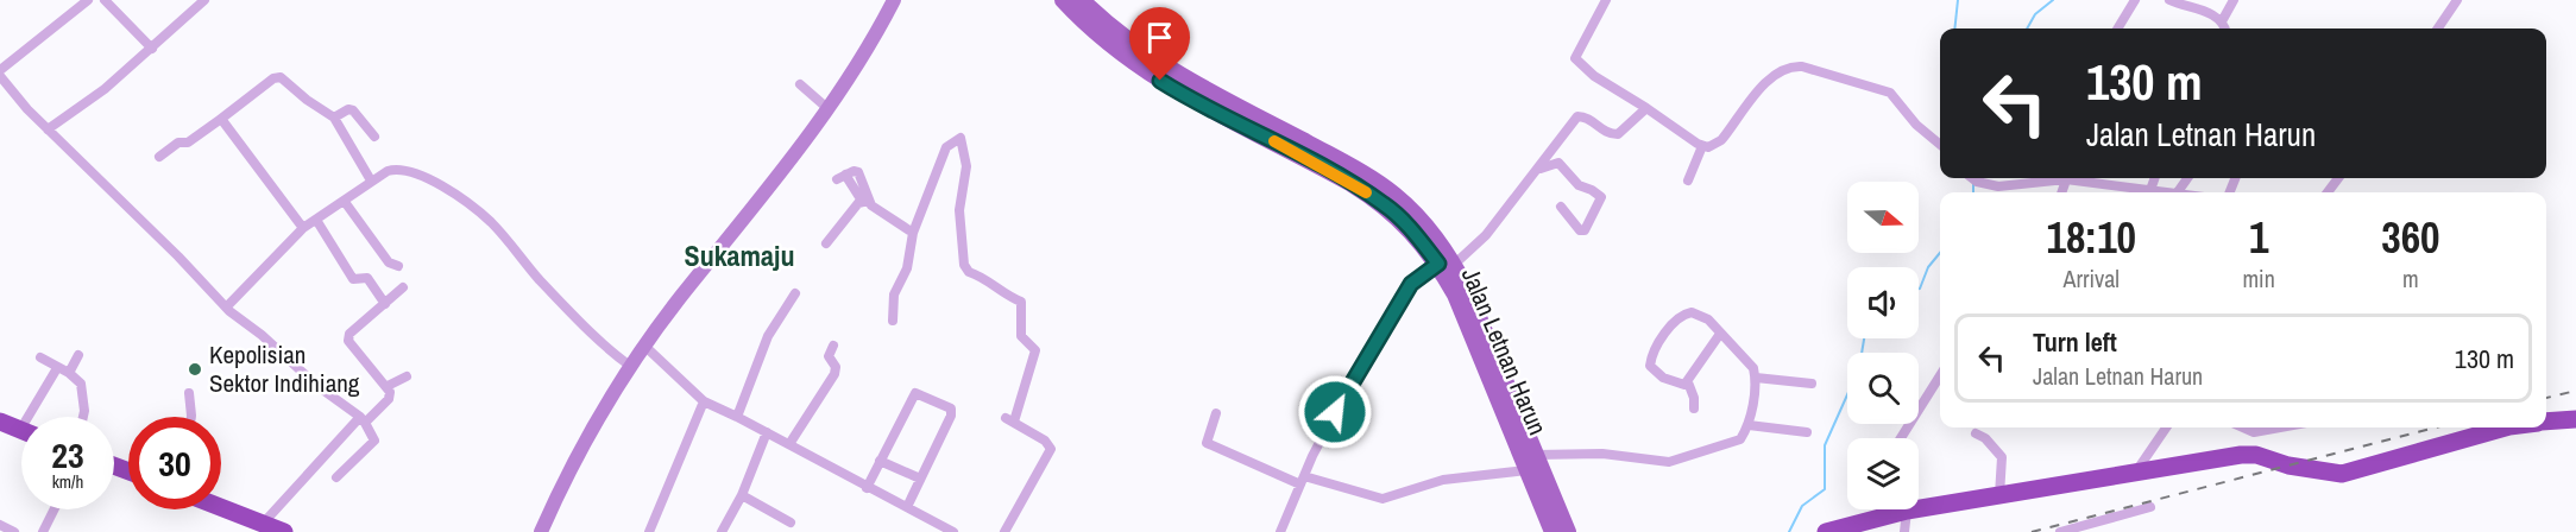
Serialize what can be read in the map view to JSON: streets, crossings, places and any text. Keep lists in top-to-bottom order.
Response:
{
  "streets": {
    "main road": ["Jalan Letnan Harun"]
  },
  "districts": ["Sukamaju"],
  "places": ["Kepolisian Sektor Indihiang"],
  "north": "right",
  "page": {
    "turn": ["130 m", "Jalan Letnan Harun"],
    "eta": [
      "18:10",
      "Arrival",
      "1",
      "min",
      "360",
      "m"
    ],
    "list": [
      {
        "name": "Turn left",
        "note": "Jalan Letnan Harun",
        "value": "130 m"
      }
    ],
    "speed": "23 km/h",
    "limit": "30"
  }
}
